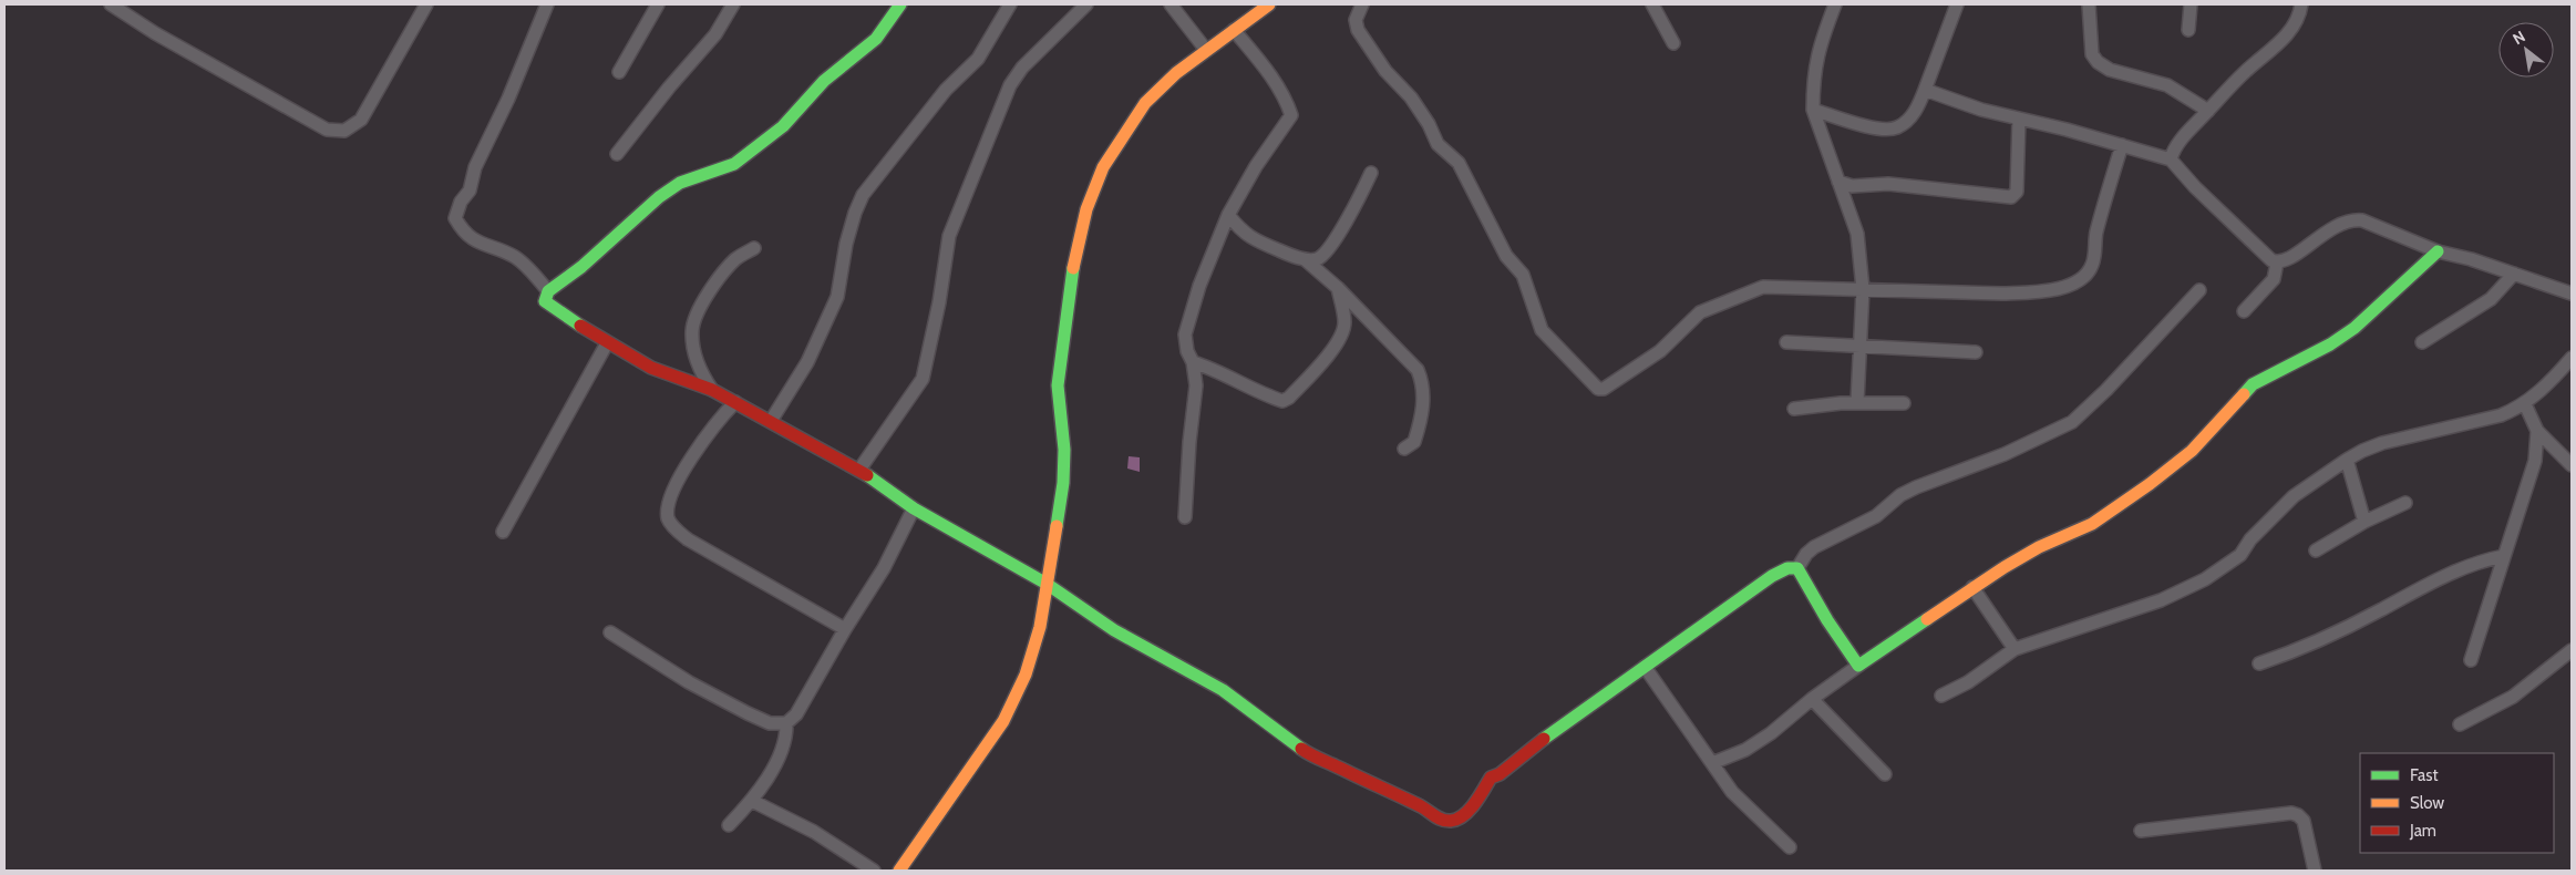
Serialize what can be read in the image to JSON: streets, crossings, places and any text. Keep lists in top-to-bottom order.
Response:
{
  "legend": ["Fast", "Slow", "Jam"],
  "north": "top left"
}
